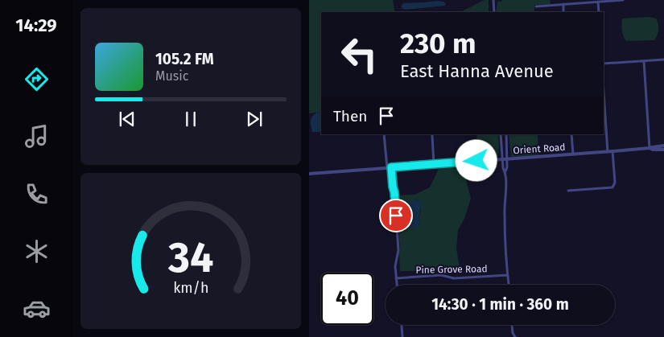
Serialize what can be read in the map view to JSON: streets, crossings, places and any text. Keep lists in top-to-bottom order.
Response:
{
  "streets": {
    "street": ["Orient Road", "Pine Grove Road"]
  },
  "page": {
    "tabs": "14:29",
    "turn": ["230 m", "East Hanna Avenue"],
    "song": ["105.2 FM", "Music"],
    "then": "Then",
    "limit": "40",
    "trip": "14:30 · 1 min · 360 m",
    "gauge": ["34", "km/h"]
  }
}
